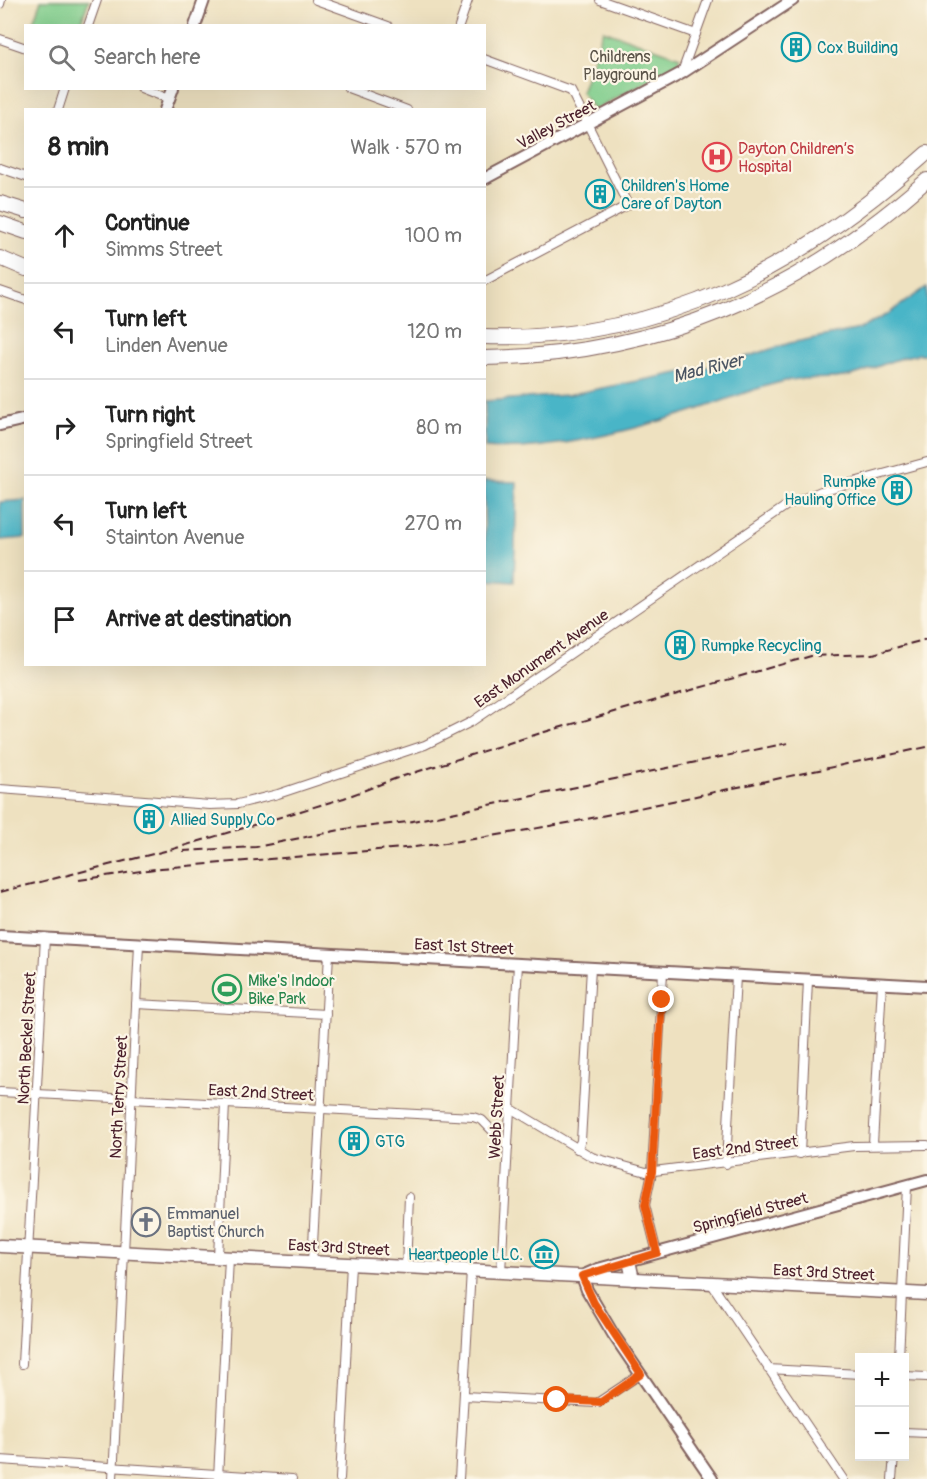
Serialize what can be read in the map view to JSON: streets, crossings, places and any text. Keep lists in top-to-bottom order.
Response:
{
  "streets": {
    "main road": [
      "Valley Street",
      "East 1st Street",
      "Springfield Street",
      "East 3rd Street"
    ],
    "street": [
      "East Monument Avenue",
      "North Beckel Street",
      "East 2nd Street",
      "North Terry Street",
      "Webb Street"
    ]
  },
  "crossings": [
    ["East 1st Street", "North Beckel Street"],
    ["East 1st Street", "North Terry Street"],
    ["East 1st Street", "Webb Street"],
    ["North Beckel Street", "East 2nd Street"],
    ["North Beckel Street", "East 3rd Street"],
    ["East 2nd Street", "North Terry Street"],
    ["East 2nd Street", "Webb Street"],
    ["North Terry Street", "East 3rd Street"],
    ["Webb Street", "East 3rd Street"],
    ["Springfield Street", "East 3rd Street"]
  ],
  "water": ["Mad River"],
  "parks": ["Childrens Playground"],
  "places": {
    "building": [
      "Cox Building",
      "Children's Home Care of Dayton",
      "Rumpke Hauling Office",
      "Rumpke Recycling",
      "Allied Supply Co",
      "GTG"
    ],
    "hospital": ["Dayton Children’s Hospital"],
    "sports": ["Mike's Indoor Bike Park"],
    "church": ["Emmanuel Baptist Church"],
    "museum": ["Heartpeople LLC."]
  },
  "page": {
    "search": "Search here",
    "heading": ["8 min", "Walk · 570 m"],
    "list": [
      ["Continue", "Simms Street", "100 m"],
      ["Turn left", "Linden Avenue", "120 m"],
      ["Turn right", "Springfield Street", "80 m"],
      ["Turn left", "Stainton Avenue", "270 m"],
      "Arrive at destination"
    ],
    "map_buttons": ["+", "−"]
  }
}
